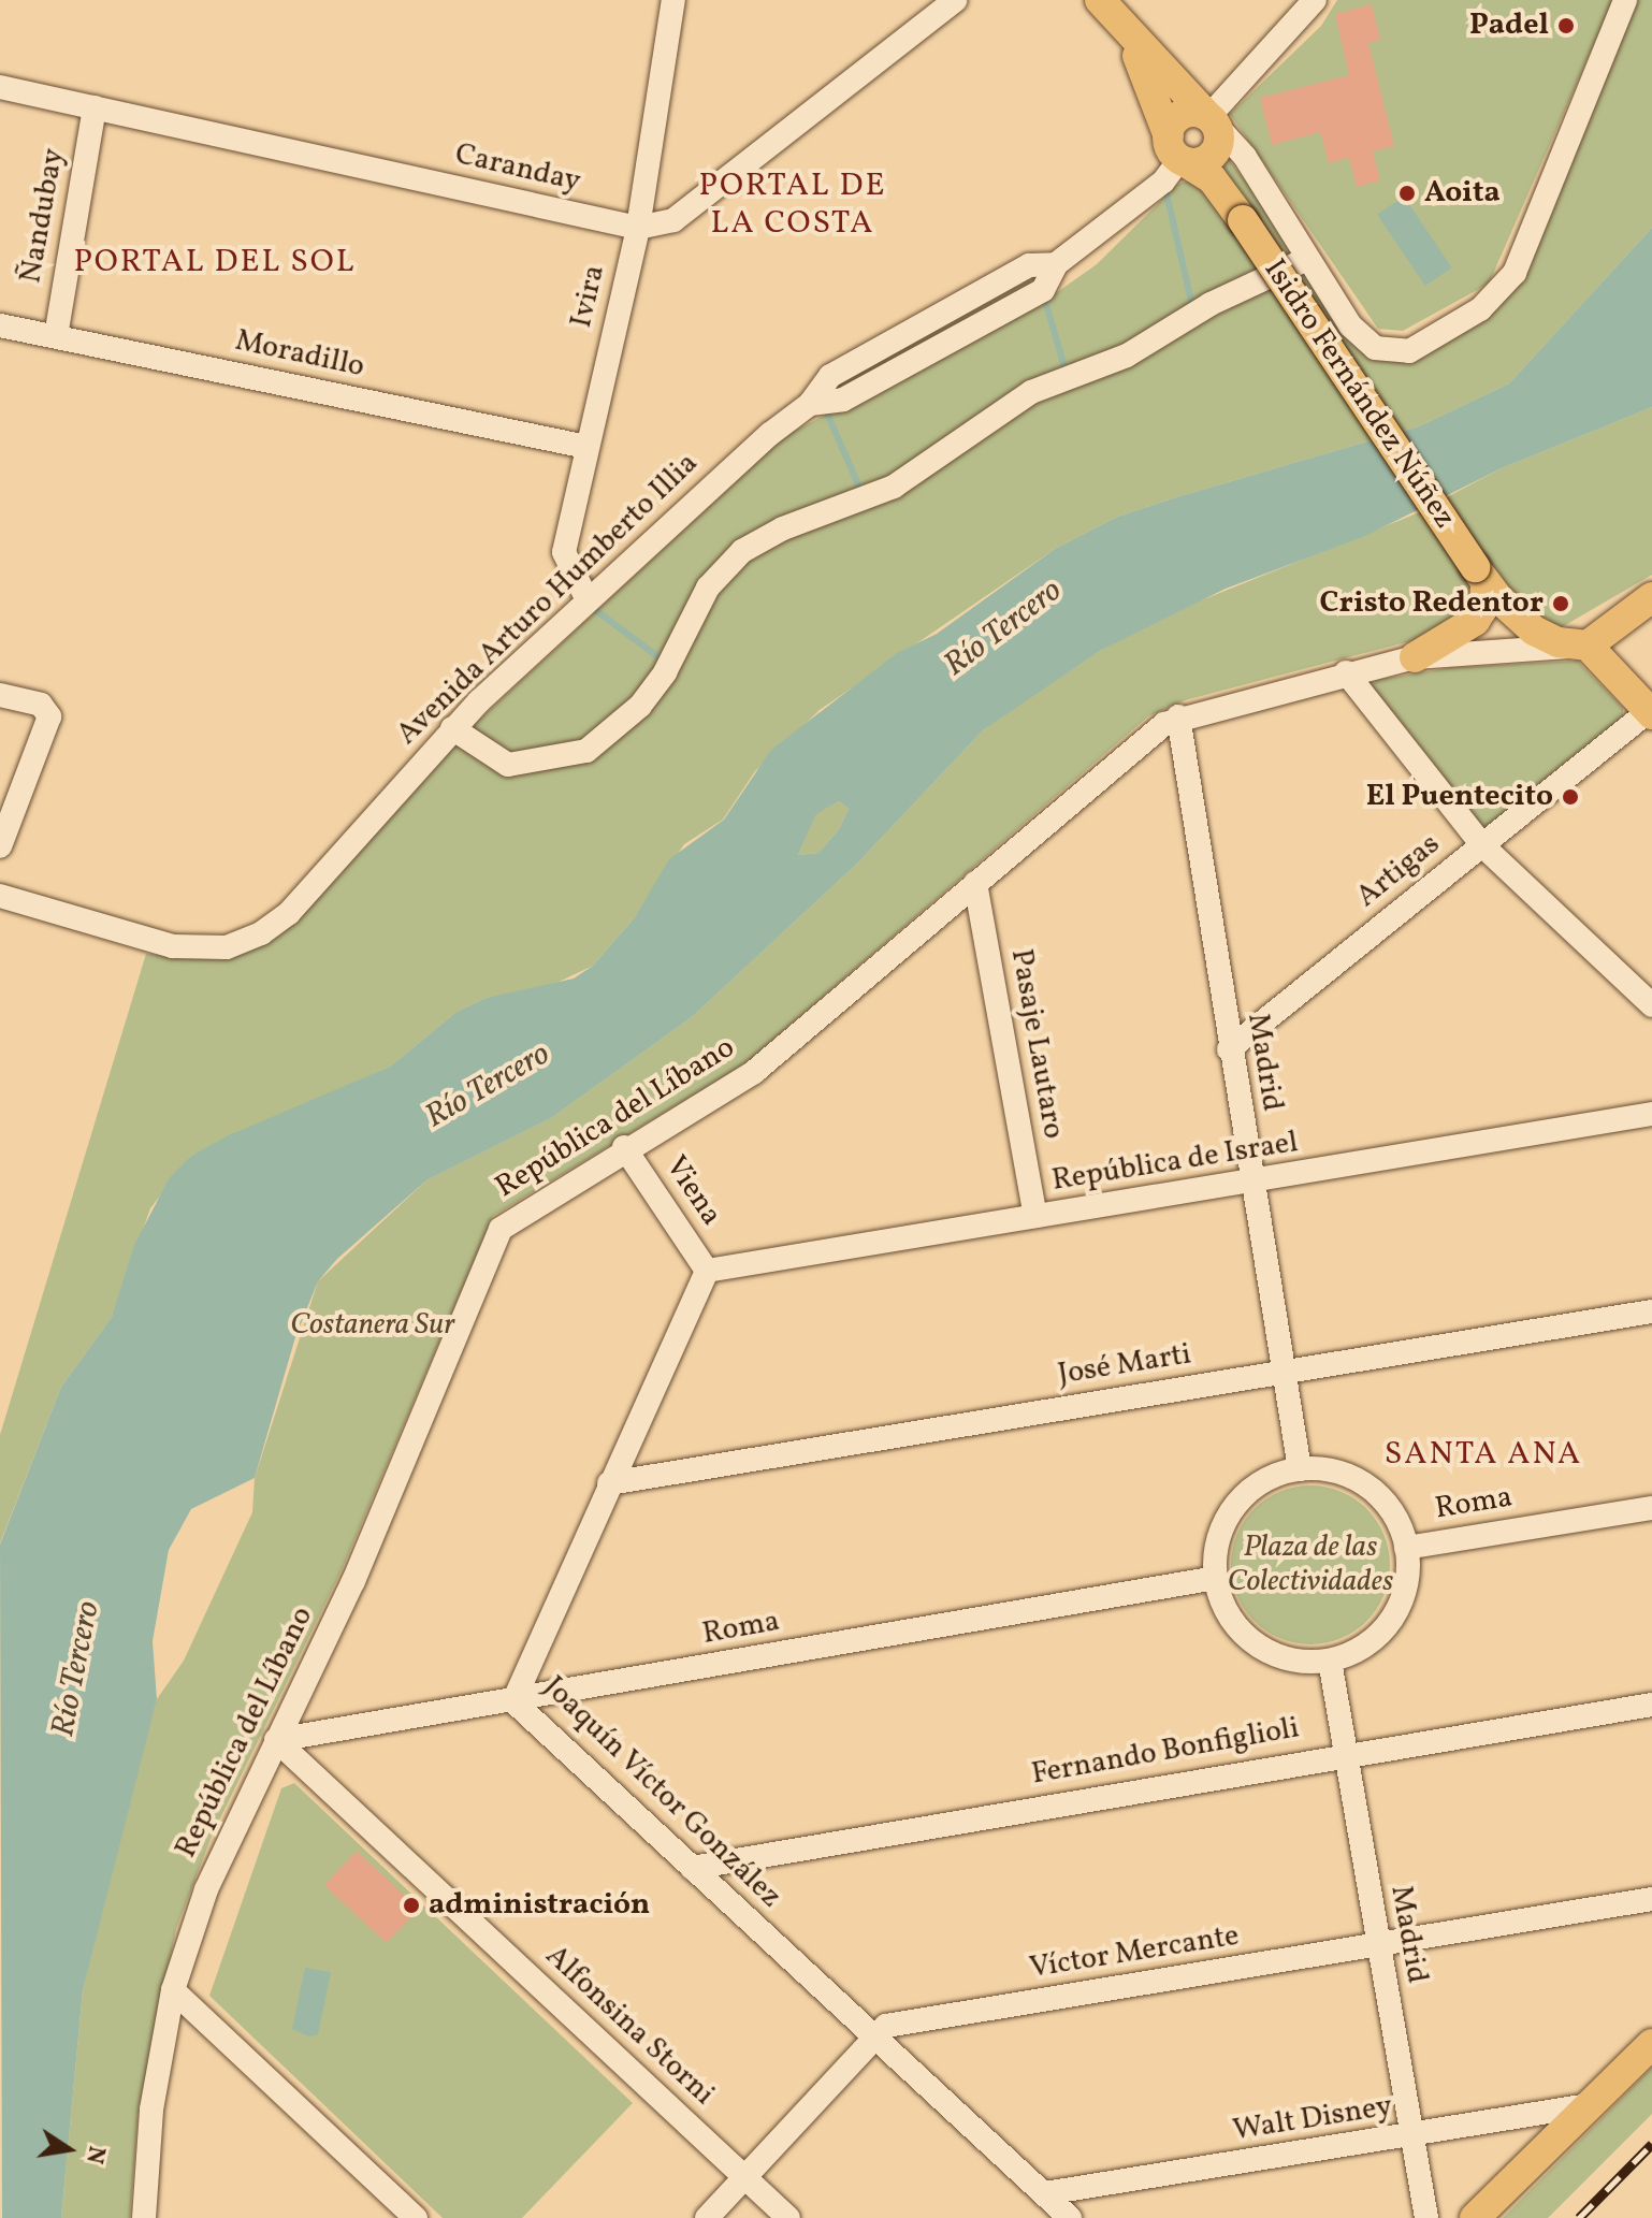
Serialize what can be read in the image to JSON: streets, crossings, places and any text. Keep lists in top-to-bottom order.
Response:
{
  "streets": {
    "main road": ["Isidro Fernández Núñez"],
    "street": [
      "Caranday",
      "Ñandubay",
      "Ivira",
      "Moradillo",
      "Avenida Arturo Humberto Illia",
      "Artigas",
      "Pasaje Lautaro",
      "Madrid",
      "República del Líbano",
      "República de Israel",
      "Viena",
      "José Marti",
      "Roma",
      "Fernando Bonfiglioli",
      "Joaquín Víctor González",
      "Víctor Mercante",
      "Alfonsina Storni",
      "Walt Disney"
    ]
  },
  "crossings": [
    ["Caranday", "Ñandubay"],
    ["Caranday", "Ivira"],
    ["Ñandubay", "Moradillo"],
    ["Ivira", "Moradillo"],
    ["Ivira", "Avenida Arturo Humberto Illia"],
    ["Isidro Fernández Núñez", "República del Líbano"],
    ["Artigas", "Madrid"],
    ["Pasaje Lautaro", "República del Líbano"],
    ["Pasaje Lautaro", "República de Israel"],
    ["Madrid", "República del Líbano"],
    ["Madrid", "República de Israel"],
    ["Madrid", "José Marti"],
    ["Madrid", "Roma"],
    ["Madrid", "Fernando Bonfiglioli"],
    ["Madrid", "Víctor Mercante"],
    ["Madrid", "Walt Disney"],
    ["República del Líbano", "Viena"],
    ["República del Líbano", "Roma"],
    ["República del Líbano", "Alfonsina Storni"],
    ["República de Israel", "Viena"],
    ["República de Israel", "Joaquín Víctor González"],
    ["Viena", "Joaquín Víctor González"],
    ["José Marti", "Joaquín Víctor González"],
    ["Roma", "Joaquín Víctor González"],
    ["Roma", "Alfonsina Storni"],
    ["Fernando Bonfiglioli", "Joaquín Víctor González"],
    ["Joaquín Víctor González", "Víctor Mercante"],
    ["Joaquín Víctor González", "Walt Disney"],
    ["Víctor Mercante", "Alfonsina Storni"]
  ],
  "districts": ["PORTAL DE LA COSTA", "PORTAL DEL SOL", "SANTA ANA"],
  "water": ["Río Tercero"],
  "parks": ["Costanera Sur", "Plaza de las Colectividades"],
  "places": [
    "Padel",
    "Aoita",
    "Cristo Redentor",
    "El Puentecito",
    "administración"
  ],
  "north": "right"
}
